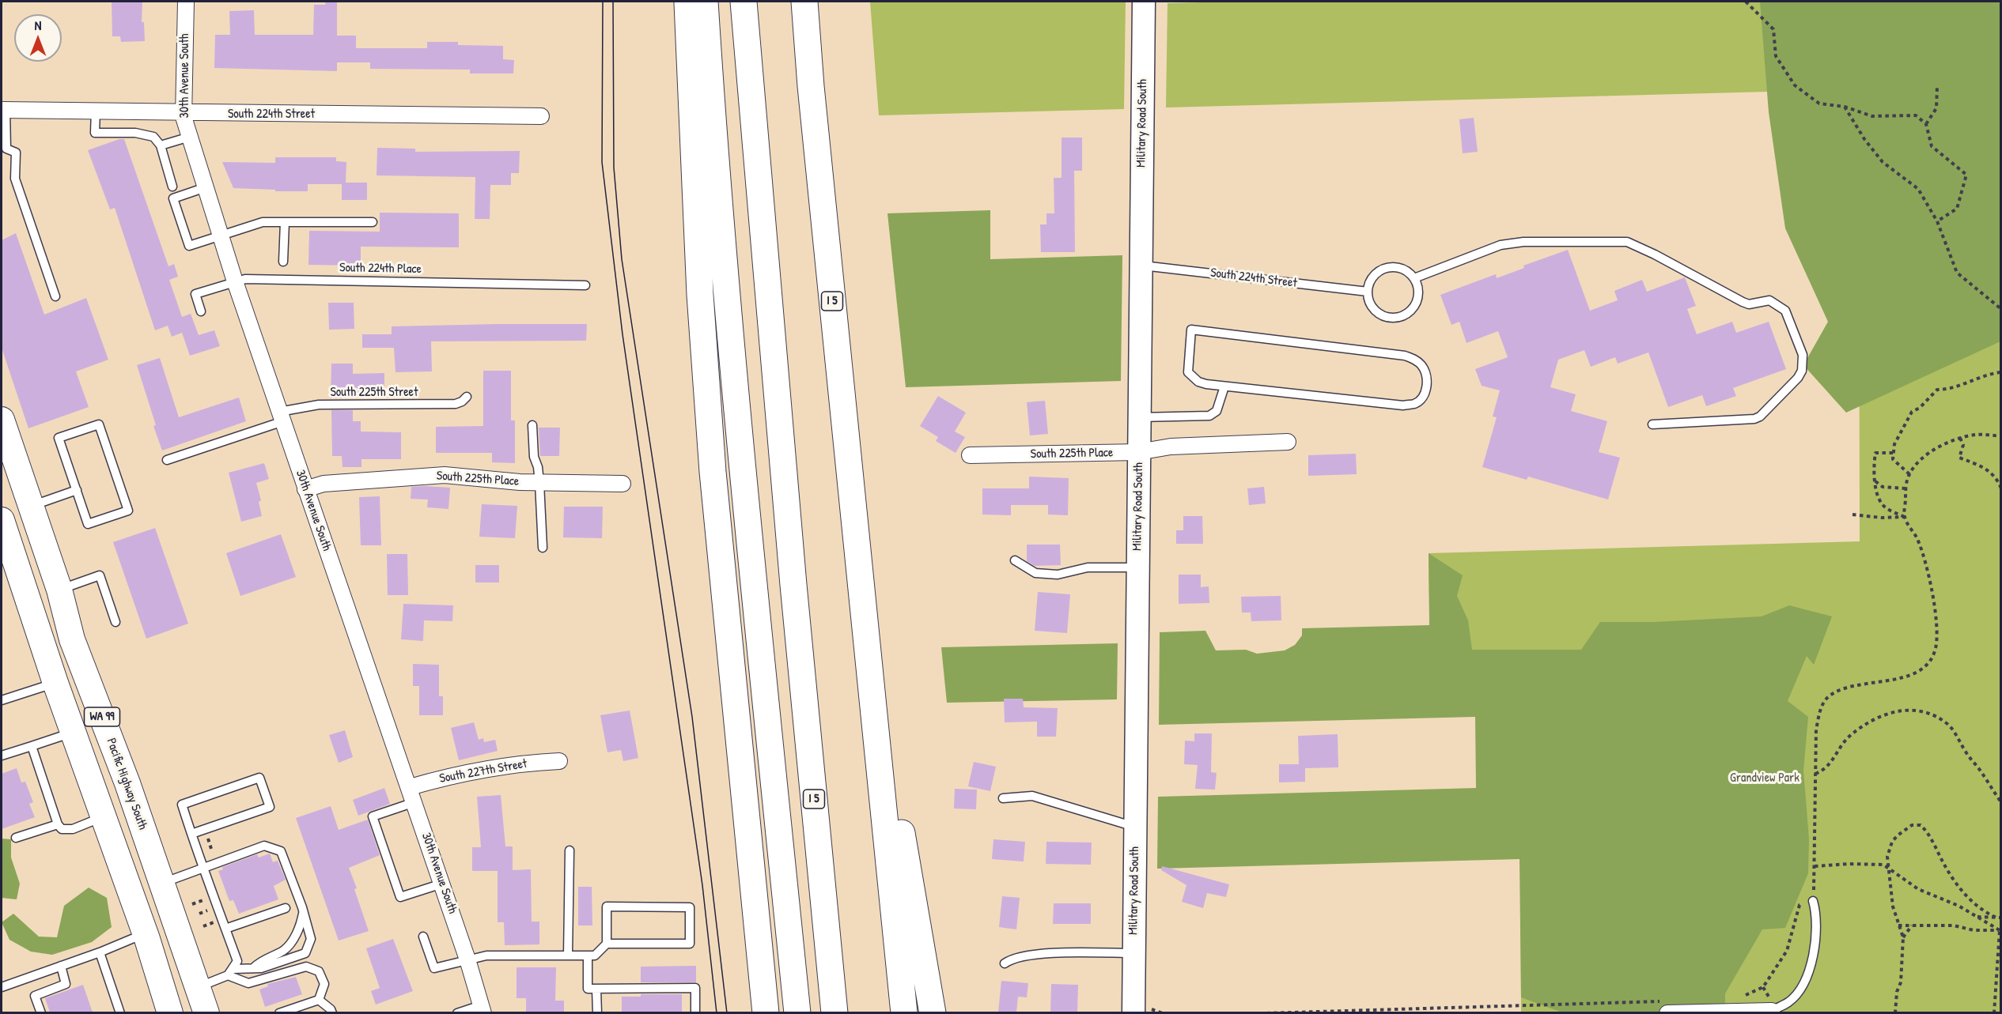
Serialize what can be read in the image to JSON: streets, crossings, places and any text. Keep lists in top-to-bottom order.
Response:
{
  "streets": {
    "highway": ["I 5"],
    "main road": ["Military Road South", "WA 99", "Pacific Highway South"],
    "street": [
      "30th Avenue South",
      "South 224th Street",
      "South 225th Place",
      "South 227th Street"
    ],
    "lane": ["South 224th Place", "South 225th Street"]
  },
  "crossings": [
    ["30th Avenue South", "South 224th Street"],
    ["30th Avenue South", "South 224th Place"],
    ["30th Avenue South", "South 225th Street"],
    ["30th Avenue South", "South 225th Place"],
    ["30th Avenue South", "South 227th Street"],
    ["South 224th Street", "Military Road South"],
    ["Military Road South", "South 225th Place"]
  ],
  "parks": ["Grandview Park"],
  "north": "top"
}
